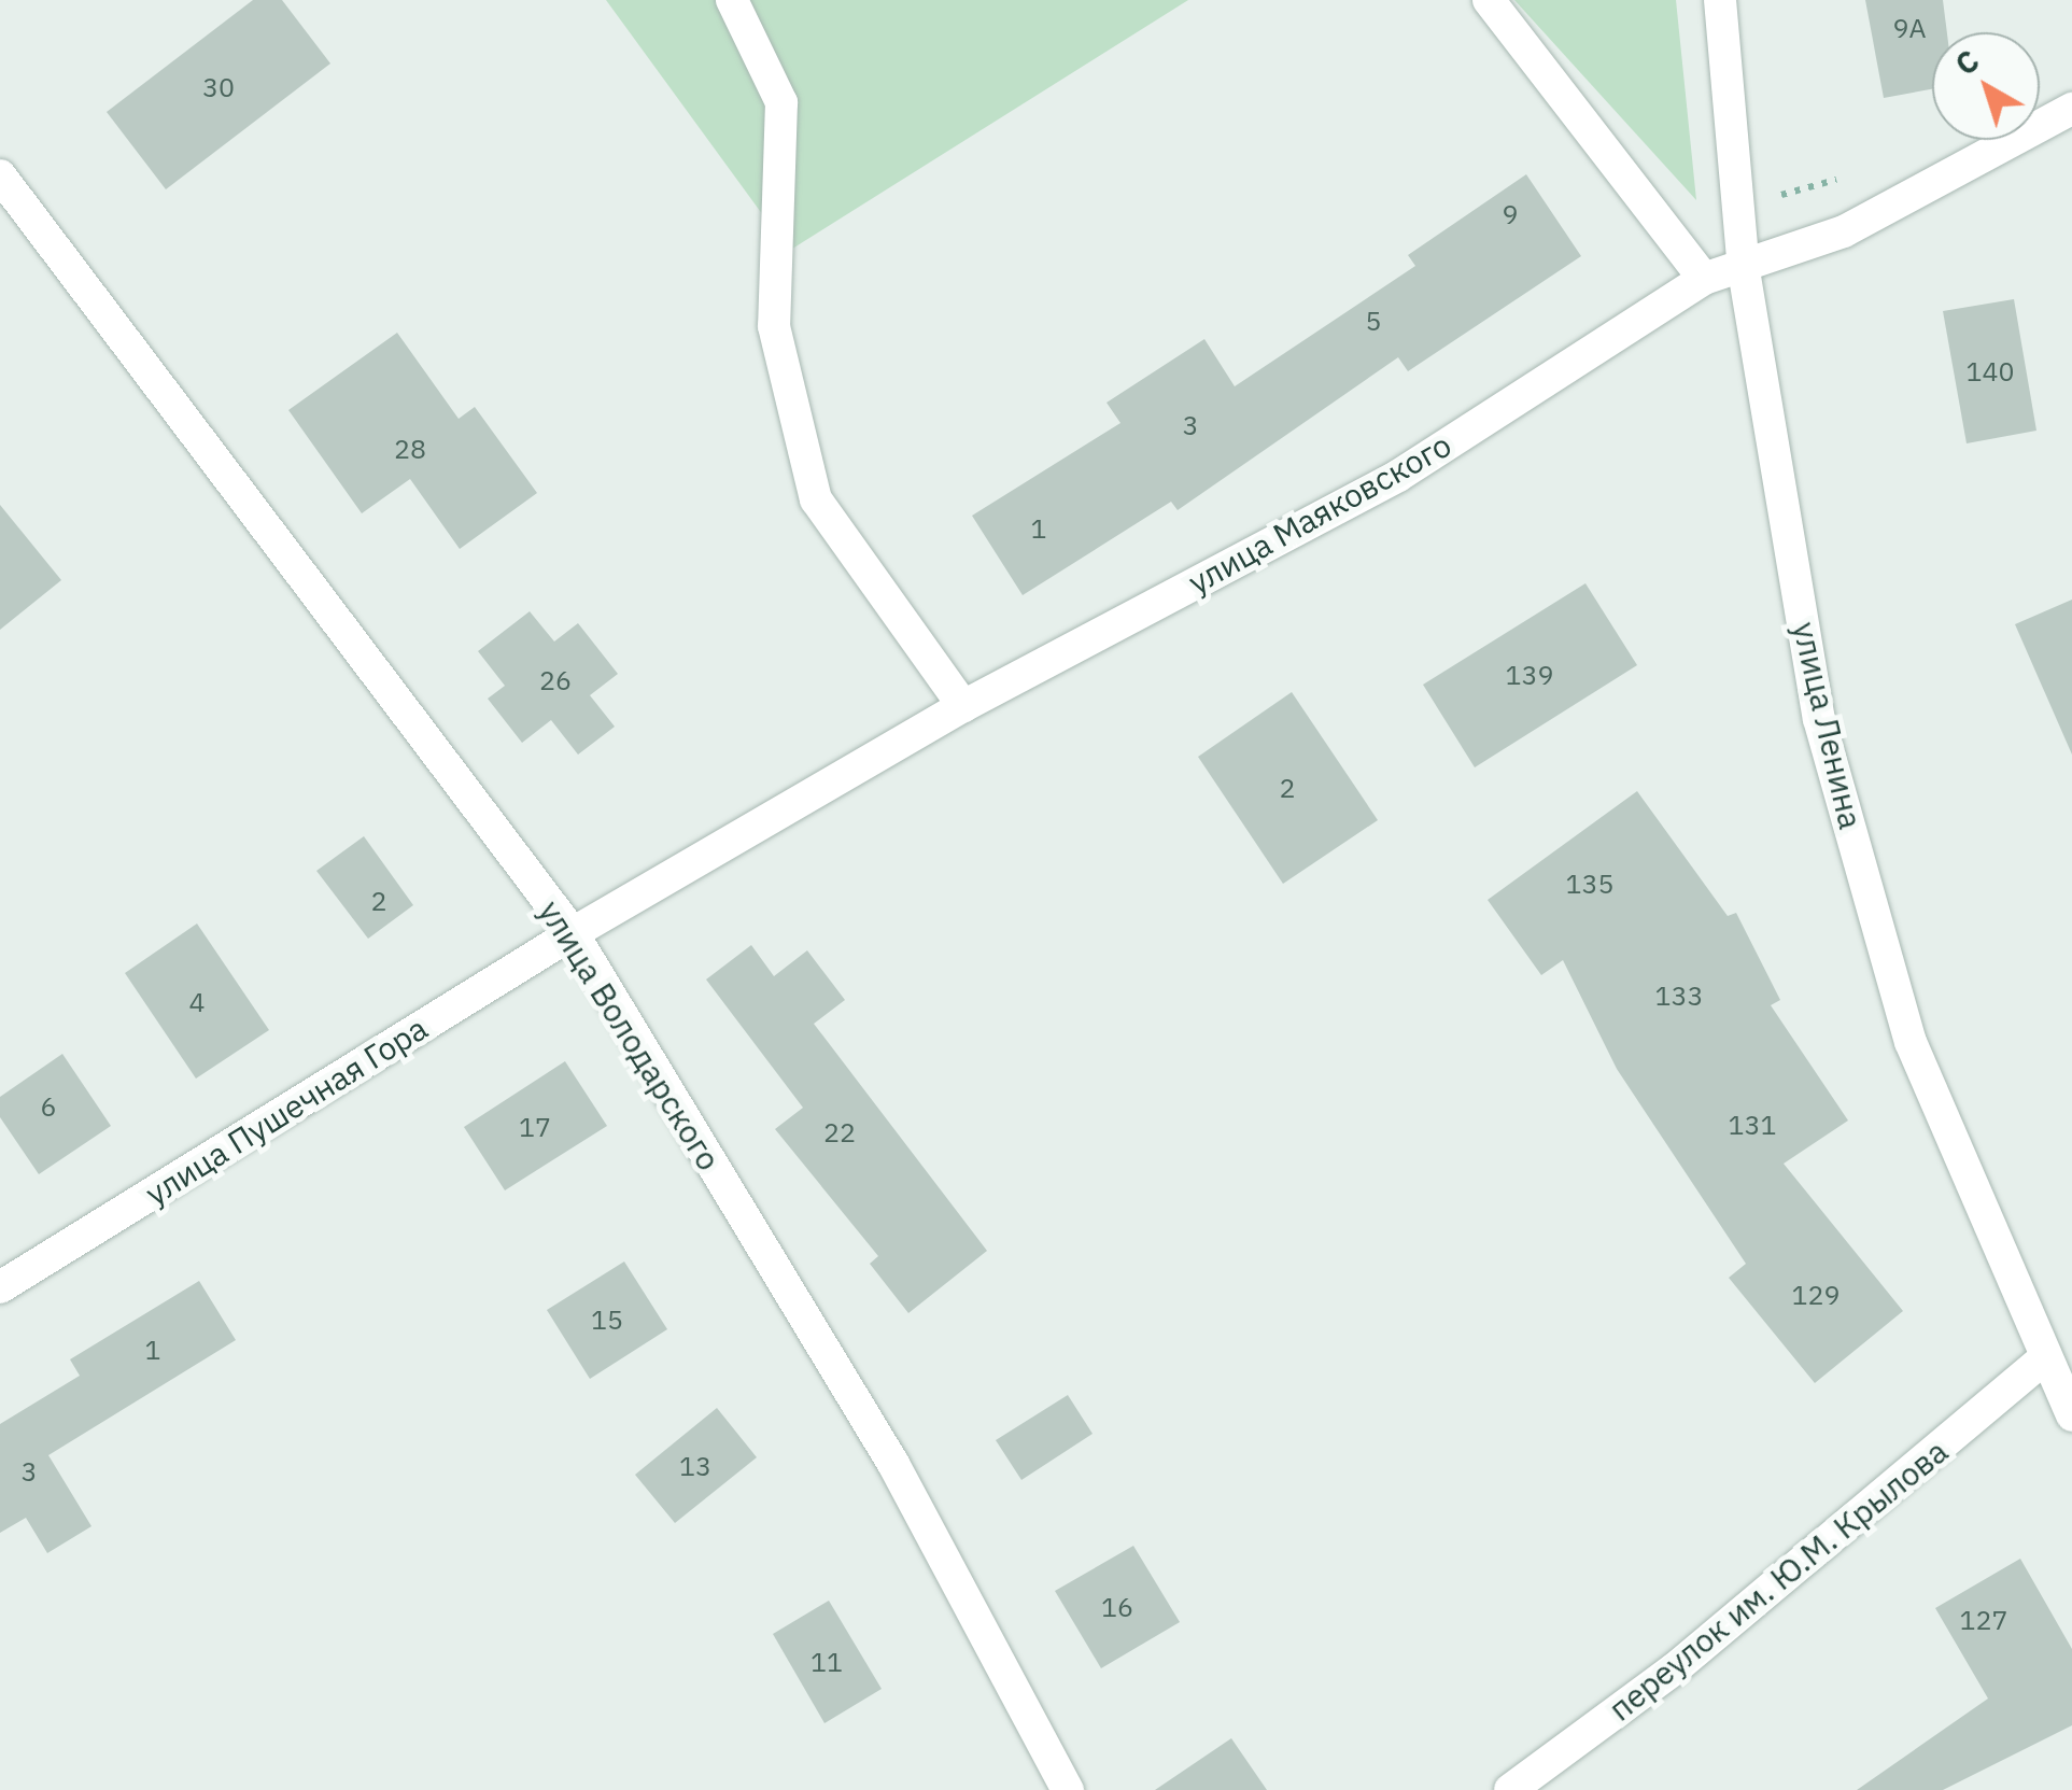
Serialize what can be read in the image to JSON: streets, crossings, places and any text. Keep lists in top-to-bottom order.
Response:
{
  "streets": {
    "street": [
      "улица Маяковского",
      "улица Ленина",
      "улица Володарского",
      "улица Пушечная Гора",
      "переулок им. Ю.М. Крылова"
    ]
  },
  "crossings": [
    ["улица Маяковского", "улица Ленина"],
    ["улица Маяковского", "улица Володарского"],
    ["улица Маяковского", "улица Пушечная Гора"],
    ["улица Ленина", "переулок им. Ю.М. Крылова"],
    ["улица Володарского", "улица Пушечная Гора"]
  ],
  "house_numbers": [
    "9А",
    "30",
    "9",
    "5",
    "140",
    "3",
    "28",
    "1",
    "139",
    "26",
    "2",
    "135",
    "2",
    "133",
    "4",
    "6",
    "131",
    "17",
    "22",
    "129",
    "15",
    "1",
    "13",
    "3",
    "16",
    "127",
    "11"
  ],
  "north": "top left"
}
